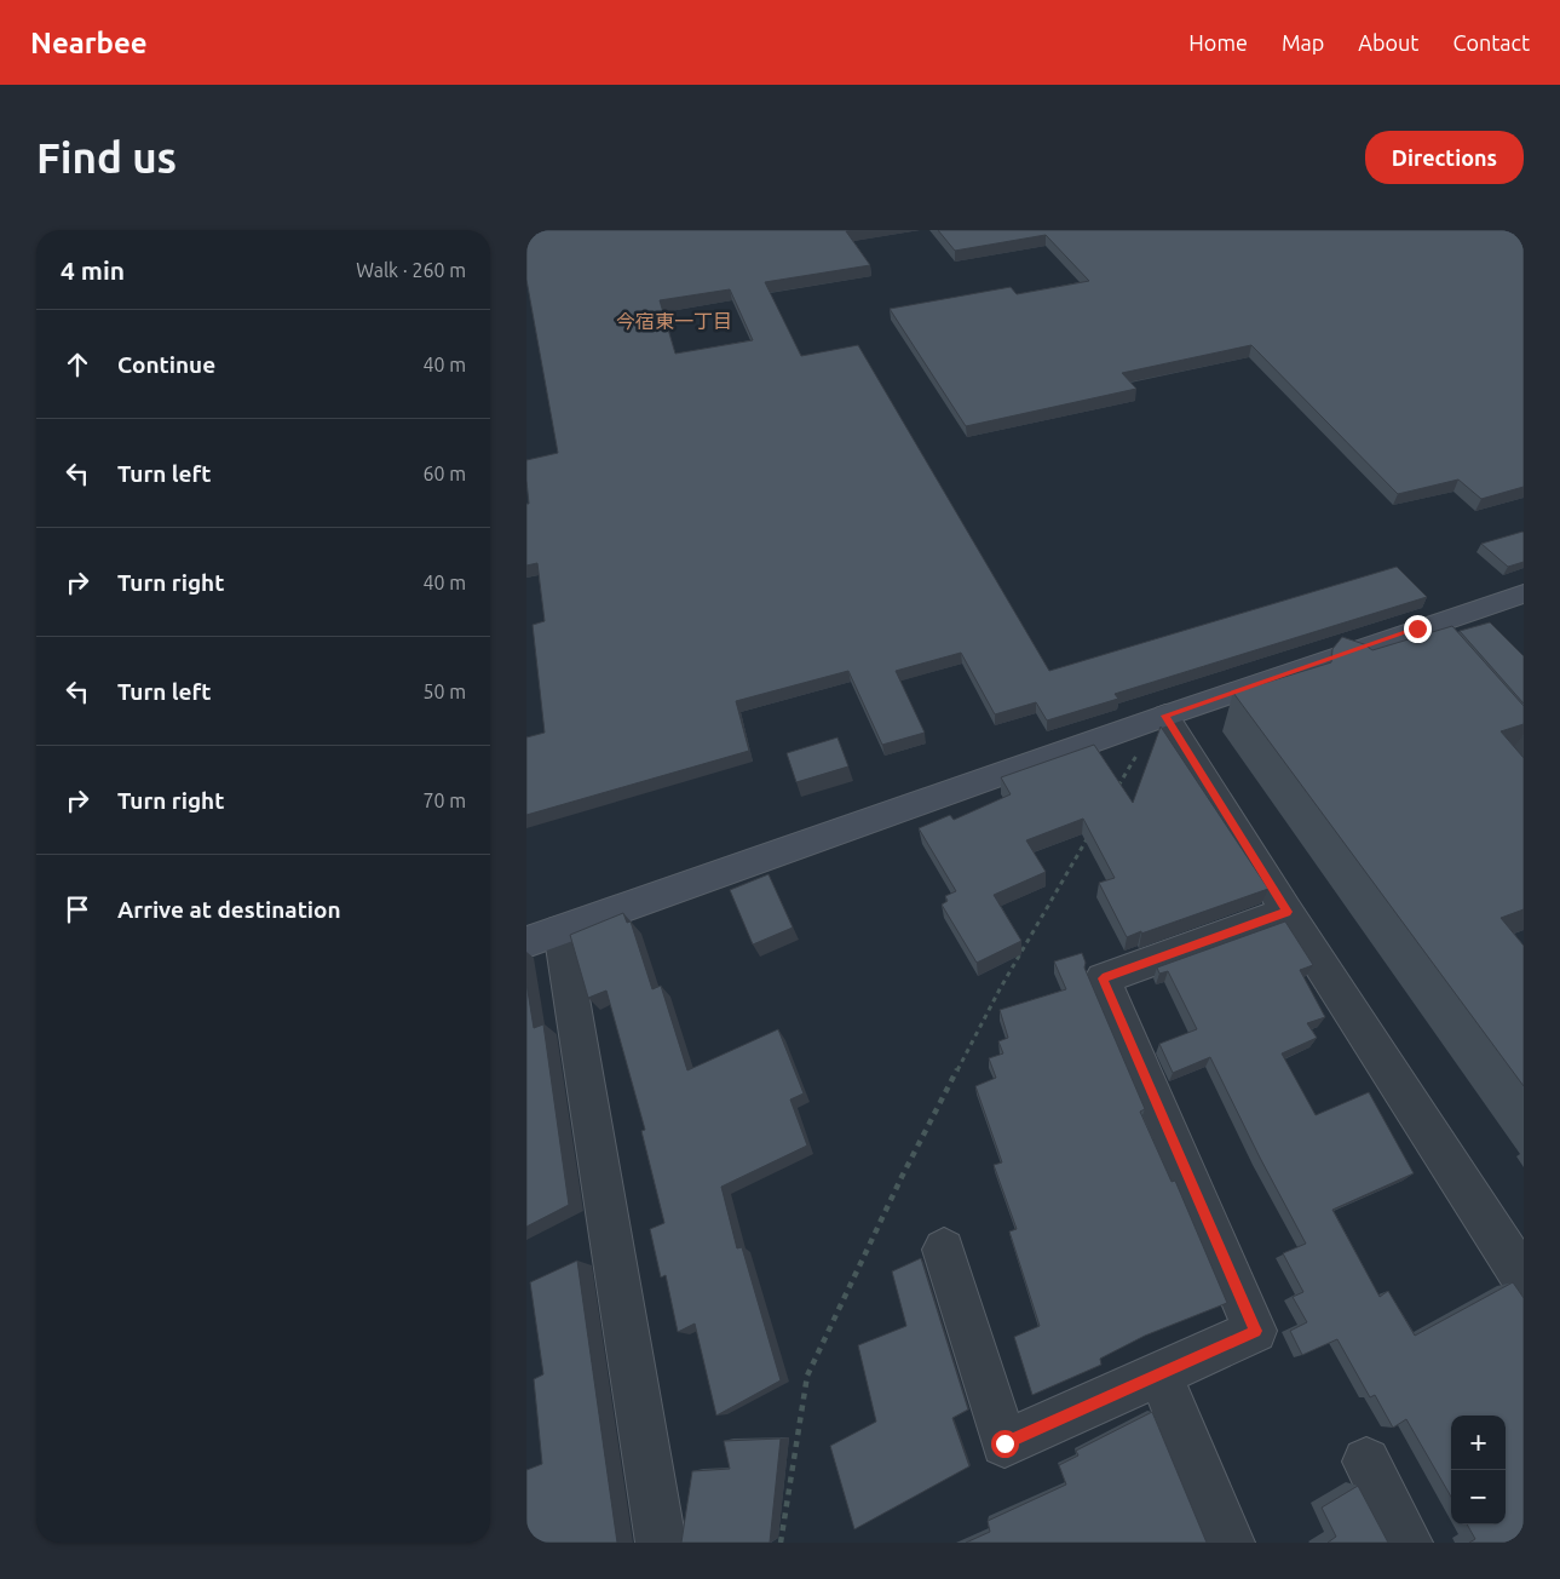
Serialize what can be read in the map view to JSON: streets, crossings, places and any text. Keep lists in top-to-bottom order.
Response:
{
  "districts": ["今宿東一丁目"],
  "page": {
    "header": "Nearbee",
    "nav": [
      "Home",
      "Map",
      "About",
      "Contact"
    ],
    "buttons": "Directions",
    "title": "Find us",
    "heading": ["4 min", "Walk · 260 m"],
    "list": [
      ["Continue", "40 m"],
      ["Turn left", "60 m"],
      ["Turn right", "40 m"],
      ["Turn left", "50 m"],
      ["Turn right", "70 m"],
      "Arrive at destination"
    ],
    "map_buttons": ["+", "−"]
  }
}
